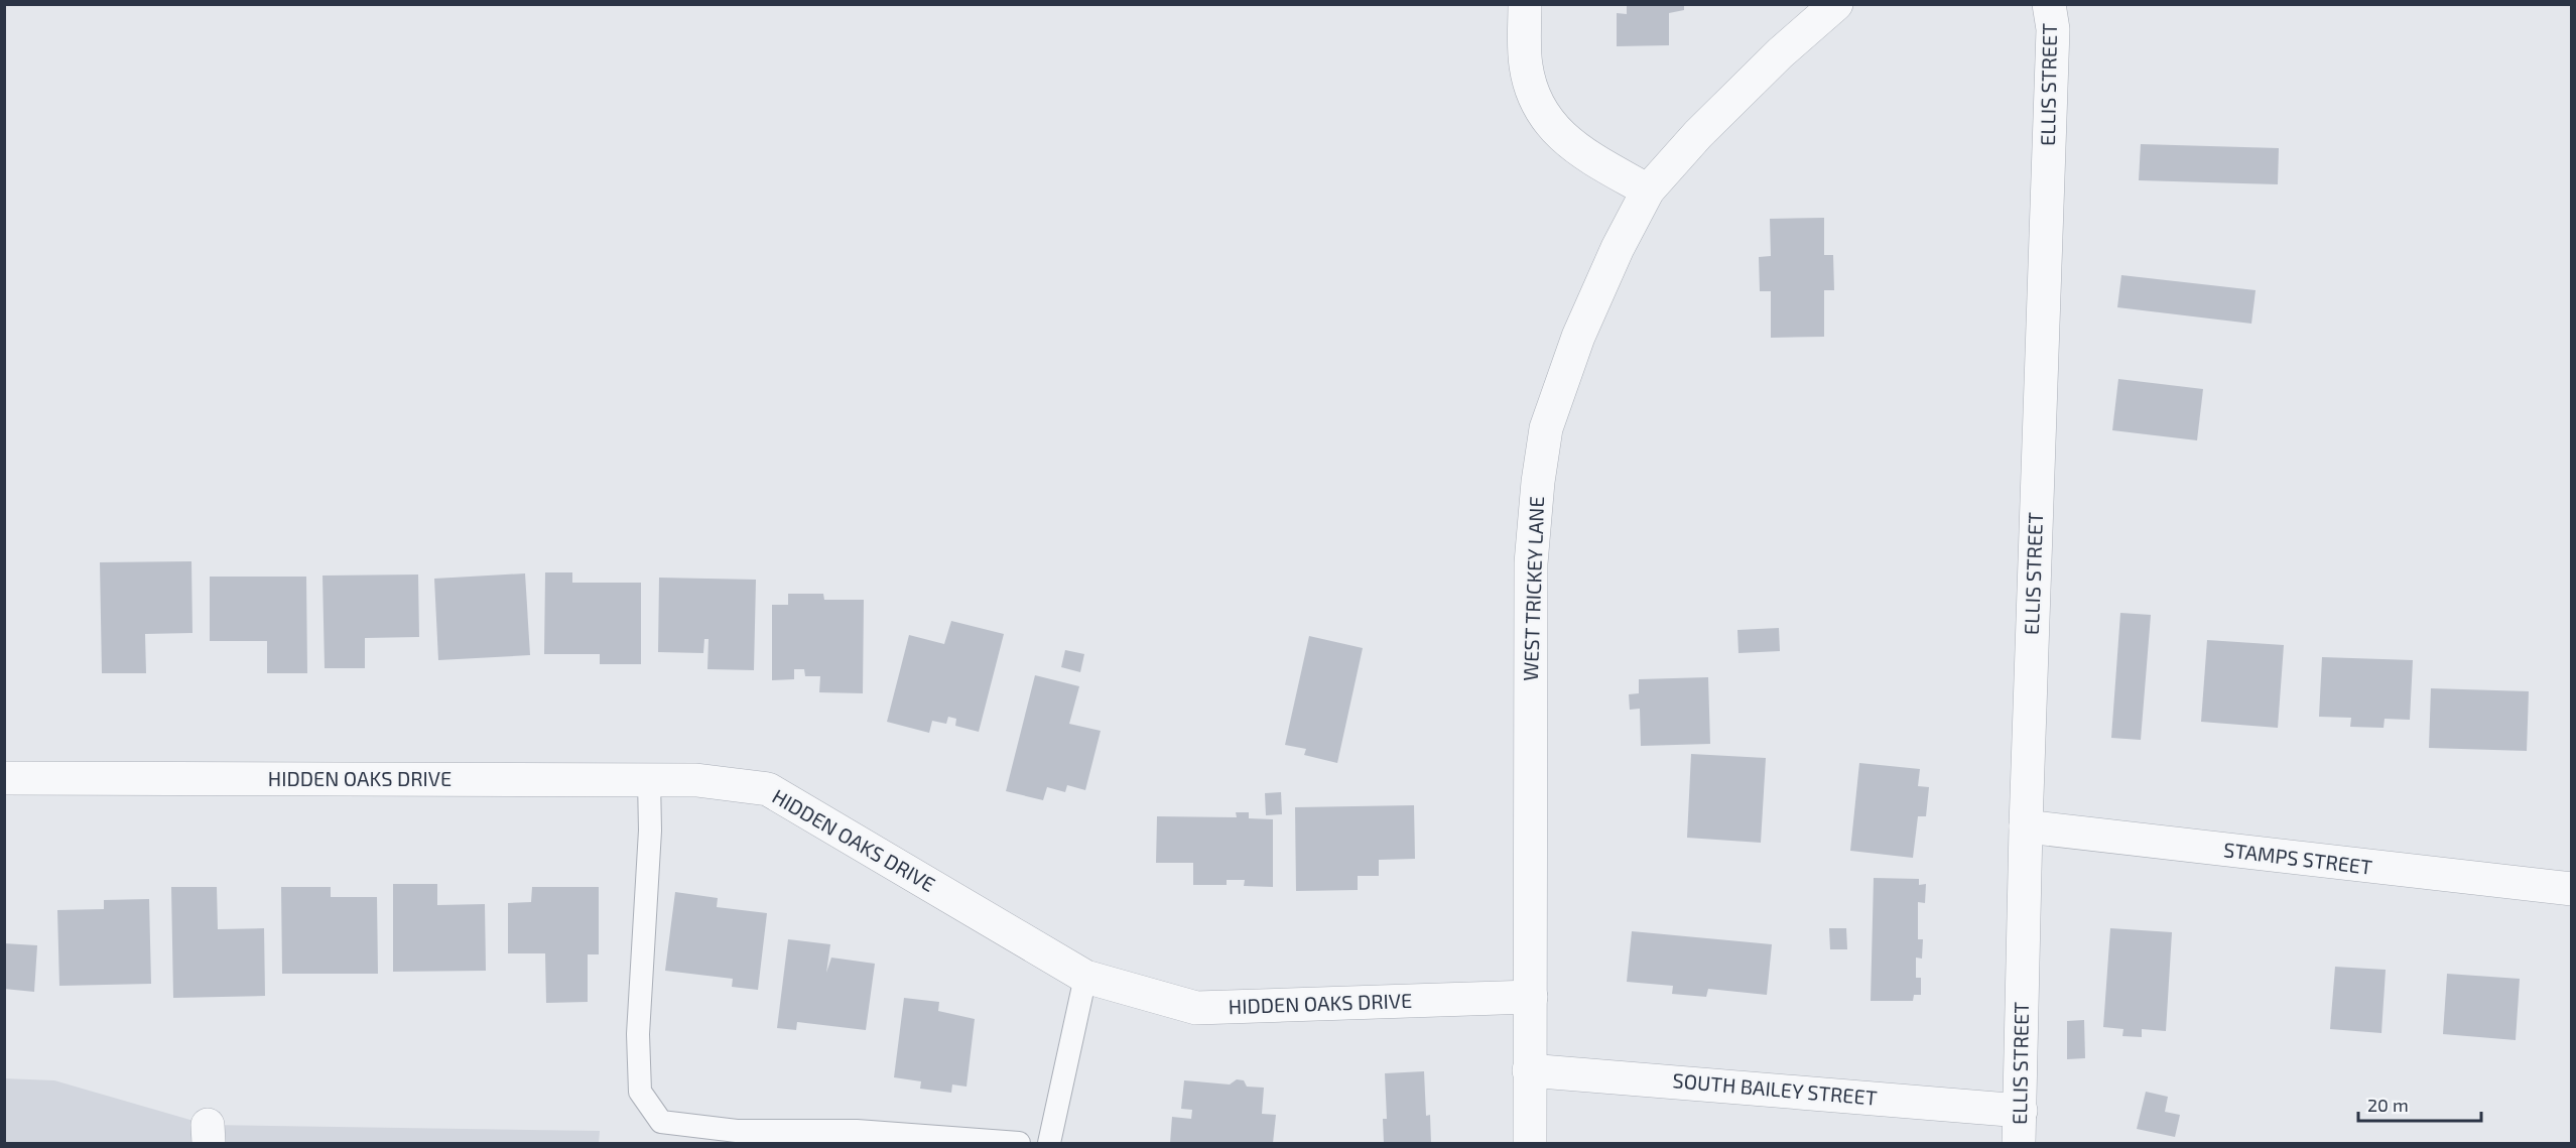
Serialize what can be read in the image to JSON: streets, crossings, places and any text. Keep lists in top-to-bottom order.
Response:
{
  "streets": {
    "street": [
      "ELLIS STREET",
      "WEST TRICKEY LANE",
      "HIDDEN OAKS DRIVE",
      "STAMPS STREET",
      "SOUTH BAILEY STREET"
    ]
  },
  "crossings": [
    ["ELLIS STREET", "STAMPS STREET"],
    ["ELLIS STREET", "SOUTH BAILEY STREET"],
    ["WEST TRICKEY LANE", "HIDDEN OAKS DRIVE"],
    ["WEST TRICKEY LANE", "SOUTH BAILEY STREET"]
  ],
  "scale_bar": "20 m"
}
